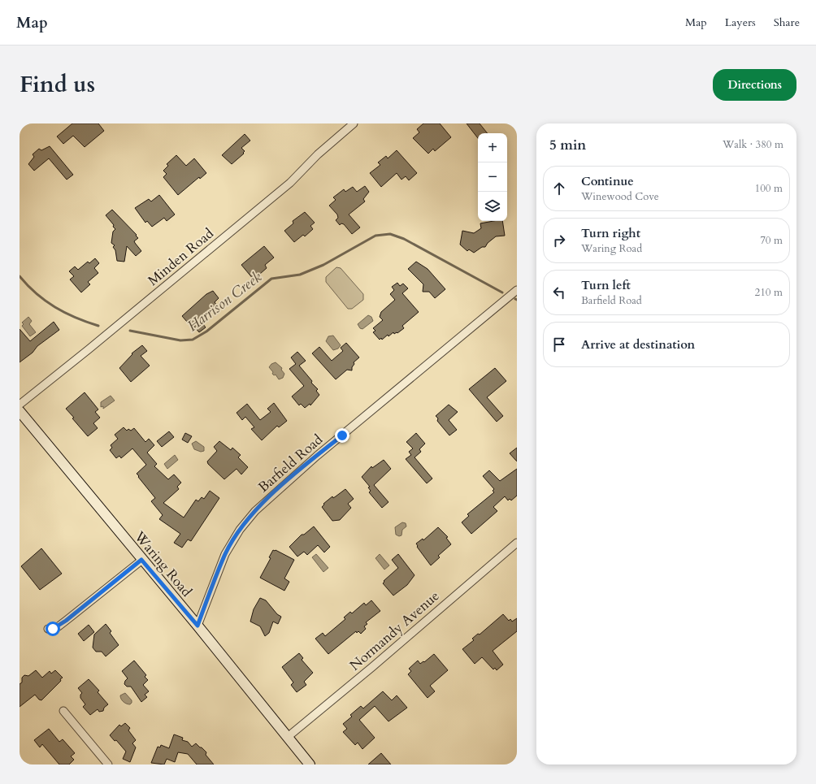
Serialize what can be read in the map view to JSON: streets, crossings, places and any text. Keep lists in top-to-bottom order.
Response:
{
  "streets": {
    "main road": ["Waring Road"],
    "street": ["Minden Road", "Barfield Road", "Normandy Avenue"]
  },
  "crossings": [
    ["Barfield Road", "Waring Road"],
    ["Waring Road", "Normandy Avenue"]
  ],
  "water": ["Harrison Creek"],
  "page": {
    "header": "Map",
    "nav": ["Map", "Layers", "Share"],
    "title": "Find us",
    "buttons": "Directions",
    "heading": ["5 min", "Walk · 380 m"],
    "map_buttons": ["+", "−"],
    "list": [
      ["Continue", "Winewood Cove", "100 m"],
      ["Turn right", "Waring Road", "70 m"],
      ["Turn left", "Barfield Road", "210 m"],
      "Arrive at destination"
    ]
  }
}
